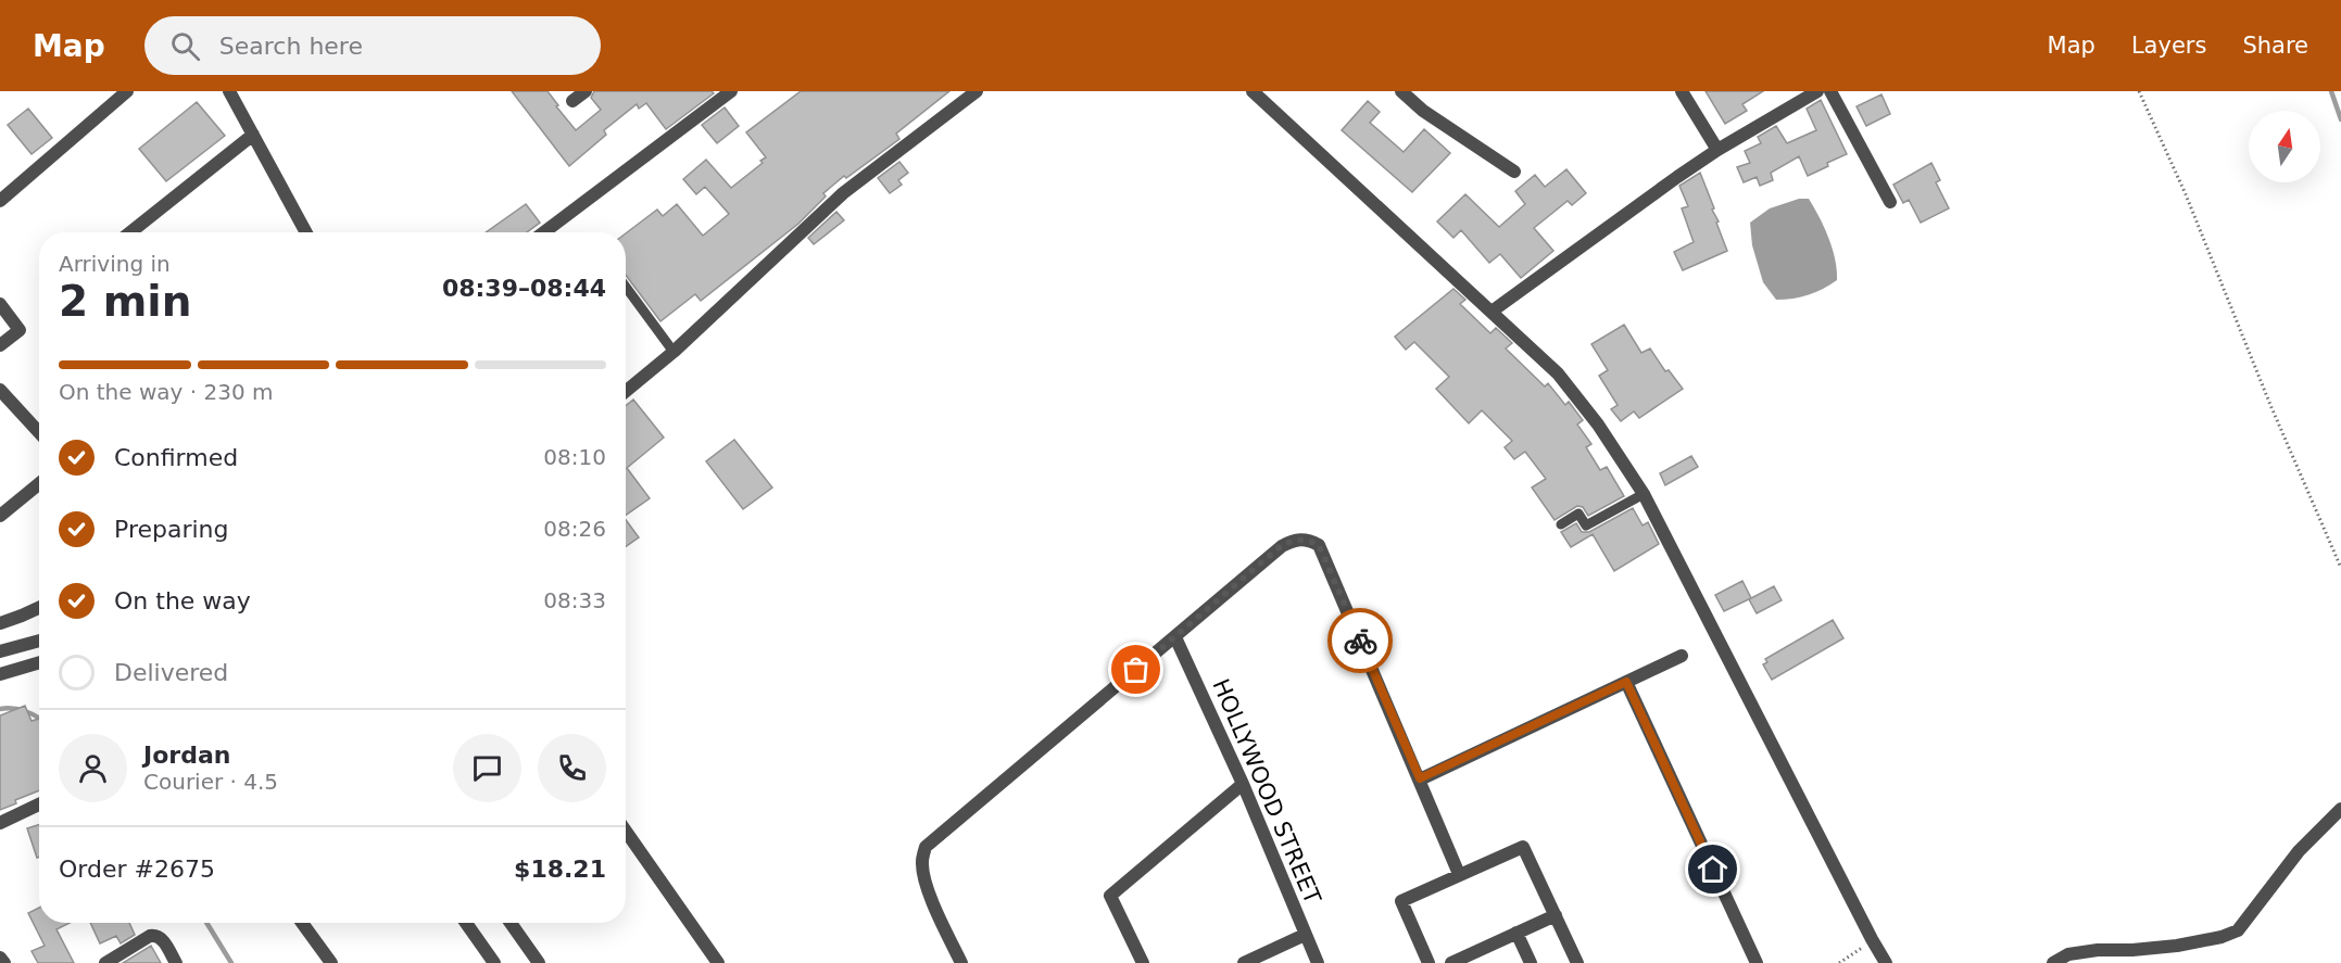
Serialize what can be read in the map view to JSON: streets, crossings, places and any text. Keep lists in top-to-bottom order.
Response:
{
  "streets": {
    "street": ["HOLLYWOOD STREET"]
  },
  "north": "top",
  "page": {
    "header": "Map",
    "search": "Search here",
    "nav": ["Map", "Layers", "Share"],
    "heading": ["2 min", "Arriving in", "08:39–08:44"],
    "panel": [
      "Jordan",
      "Courier · 4.5",
      "Order #2675",
      "$18.21"
    ],
    "bar": "On the way · 230 m",
    "list": [
      ["Confirmed", "08:10"],
      ["Preparing", "08:26"],
      ["On the way", "08:33"],
      "Delivered"
    ]
  }
}
